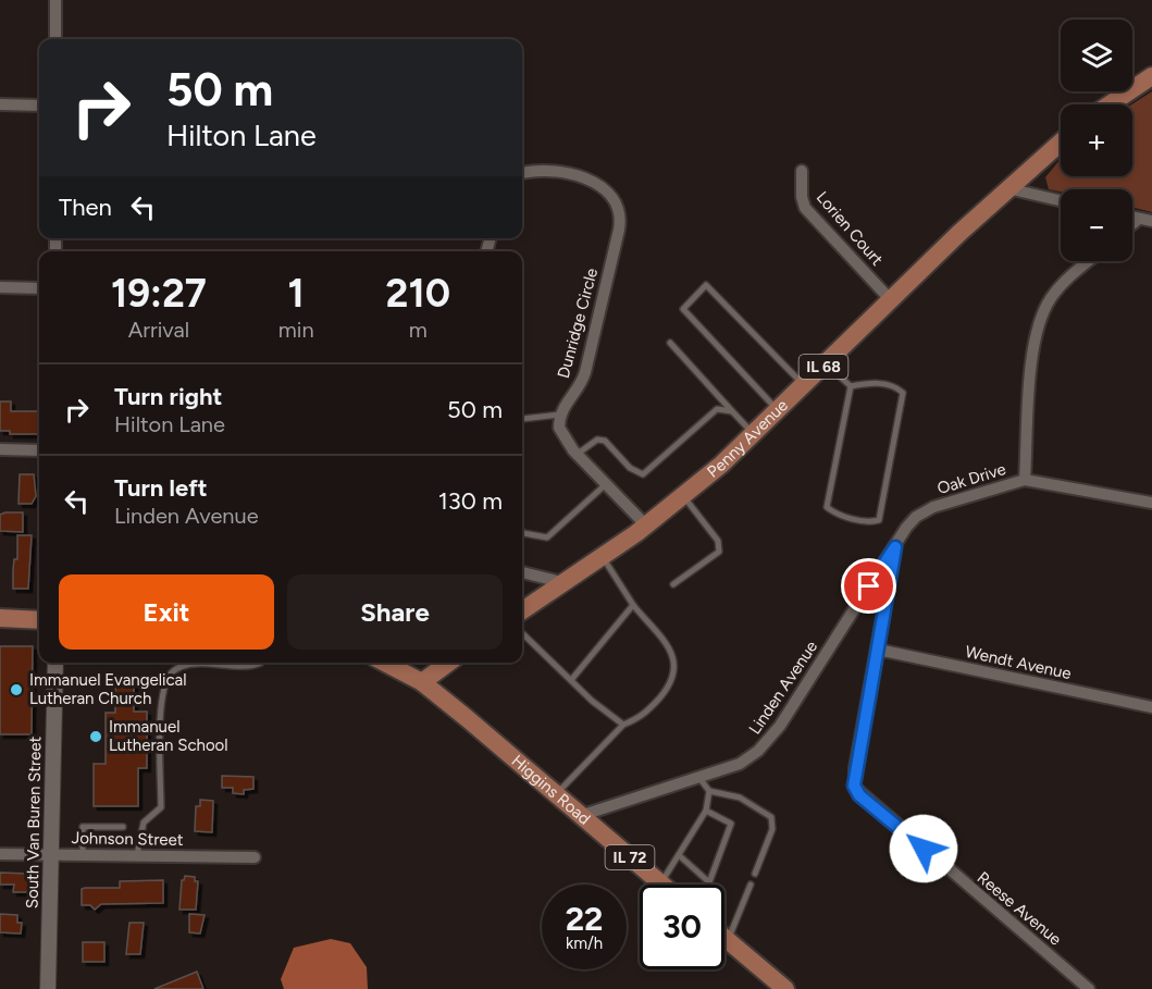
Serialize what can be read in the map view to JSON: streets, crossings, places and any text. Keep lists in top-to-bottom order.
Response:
{
  "streets": {
    "main road": [
      "IL 68",
      "Penny Avenue",
      "Higgins Road",
      "IL 72"
    ],
    "street": [
      "Lorien Court",
      "Dunridge Circle",
      "Oak Drive",
      "Wendt Avenue",
      "Linden Avenue",
      "South Van Buren Street",
      "Johnson Street",
      "Reese Avenue"
    ]
  },
  "crossings": [
    ["Lorien Court", "Penny Avenue"],
    ["Oak Drive", "Linden Avenue"],
    ["Wendt Avenue", "Reese Avenue"],
    ["Linden Avenue", "Higgins Road"],
    ["Higgins Road", "IL 72"],
    ["South Van Buren Street", "Johnson Street"]
  ],
  "places": ["Immanuel Evangelical Lutheran Church", "Immanuel Lutheran School"],
  "page": {
    "map_buttons": ["+", "−"],
    "turn": ["50 m", "Hilton Lane"],
    "then": "Then",
    "eta": [
      "19:27",
      "Arrival",
      "1",
      "min",
      "210",
      "m"
    ],
    "list": [
      {
        "name": "Turn right",
        "note": "Hilton Lane",
        "value": "50 m"
      },
      {
        "name": "Turn left",
        "note": "Linden Avenue",
        "value": "130 m"
      }
    ],
    "buttons": ["Exit", "Share"],
    "speed": "22 km/h",
    "limit": "30"
  }
}
